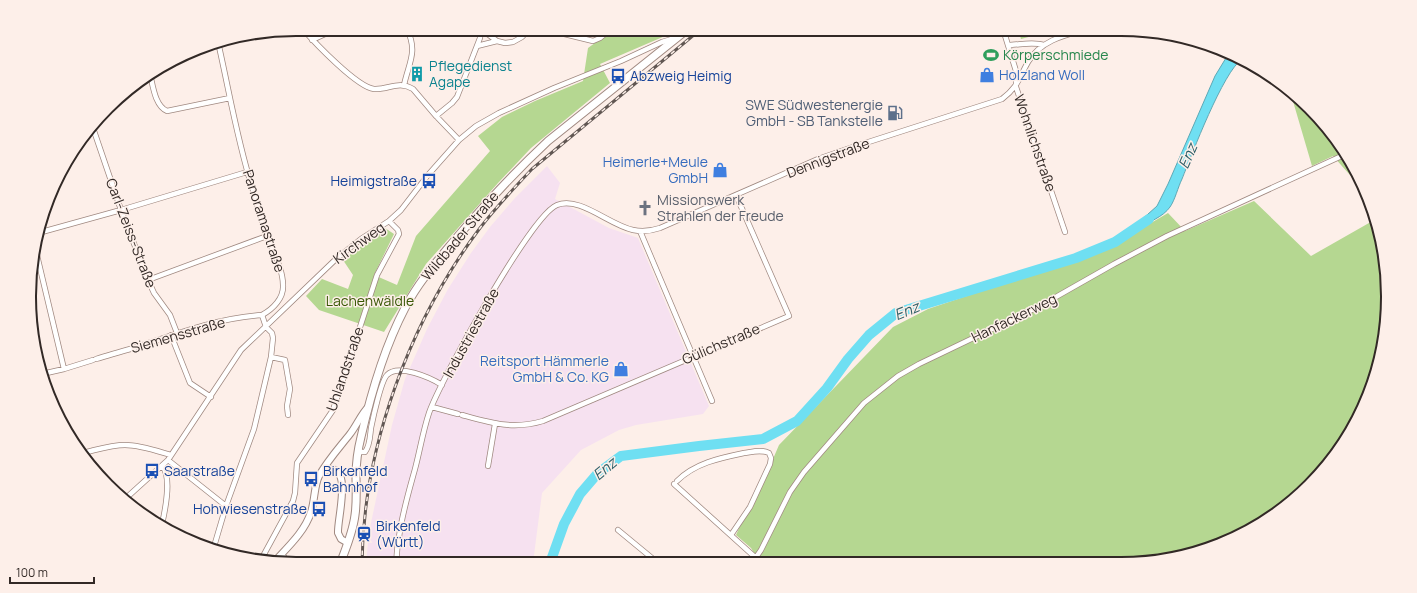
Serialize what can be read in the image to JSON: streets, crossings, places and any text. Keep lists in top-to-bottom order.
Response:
{
  "streets": {
    "main road": ["Wildbader Straße"],
    "street": [
      "Wohnlichstraße",
      "Dennigstraße",
      "Panoramastraße",
      "Carl-Zeiss-Straße",
      "Kirchweg",
      "Hanfackerweg",
      "Industriestraße",
      "Siemensstraße",
      "Gülichstraße",
      "Uhlandstraße"
    ]
  },
  "crossings": [
    ["Wohnlichstraße", "Dennigstraße"],
    ["Dennigstraße", "Industriestraße"],
    ["Dennigstraße", "Gülichstraße"],
    ["Panoramastraße", "Siemensstraße"],
    ["Carl-Zeiss-Straße", "Siemensstraße"],
    ["Wildbader Straße", "Kirchweg"],
    ["Kirchweg", "Uhlandstraße"],
    ["Industriestraße", "Gülichstraße"]
  ],
  "water": ["Enz"],
  "parks": ["Lachenwäldle"],
  "places": {
    "sports": ["Körperschmiede"],
    "building": ["Pflegedienst Agape"],
    "shop": ["Holzland Woll", "Heimerle+Meule GmbH", "Reitsport Hämmerle GmbH & Co. KG"],
    "bus stop": [
      "Abzweig Heimig",
      "Heimigstraße",
      "Saarstraße",
      "Birkenfeld Bahnhof",
      "Hohwiesenstraße"
    ],
    "fuel station": ["SWE Südwestenergie GmbH - SB Tankstelle"],
    "church": ["Missionswerk Strahlen der Freude"],
    "station": ["Birkenfeld (Württ)"]
  },
  "scale_bar": "100 m"
}
